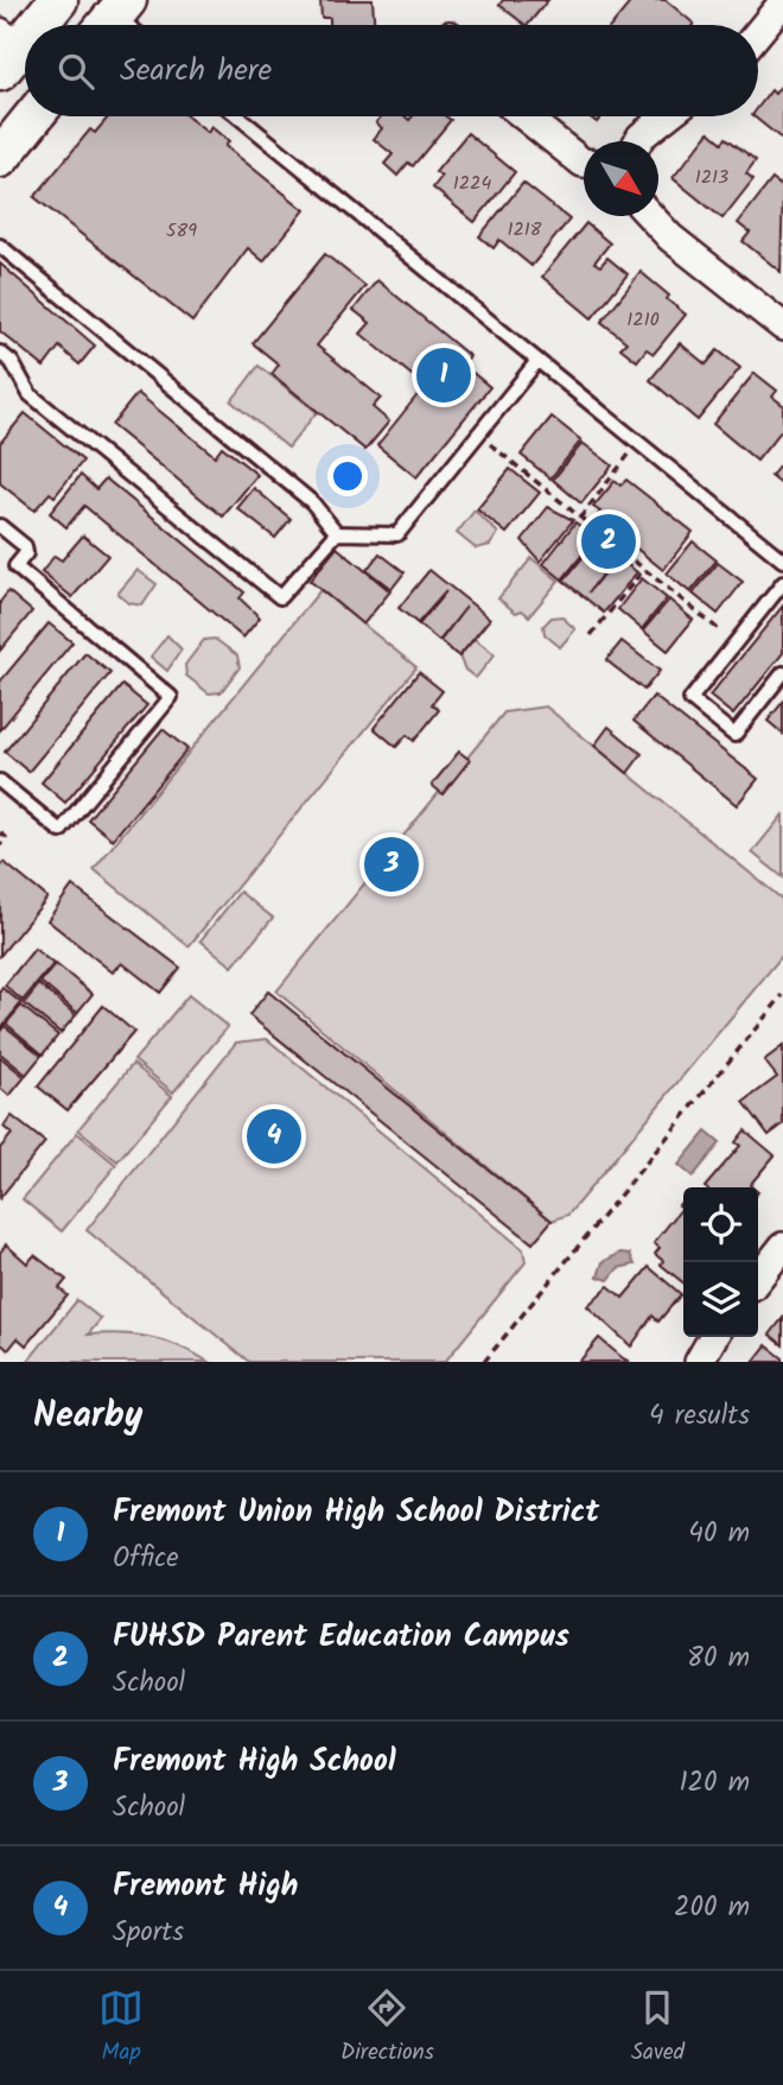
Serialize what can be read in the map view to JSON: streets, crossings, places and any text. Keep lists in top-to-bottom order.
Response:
{
  "house_numbers": [
    "1213",
    "1224",
    "1218",
    "589",
    "1210"
  ],
  "north": "bottom right",
  "page": {
    "search": "Search here",
    "pins": [
      "1",
      "2",
      "3",
      "4"
    ],
    "heading": ["Nearby", "4 results"],
    "list": [
      {
        "mark": "1",
        "name": "Fremont Union High School District",
        "note": "Office",
        "value": "40 m"
      },
      {
        "mark": "2",
        "name": "FUHSD Parent Education Campus",
        "note": "School",
        "value": "80 m"
      },
      {
        "mark": "3",
        "name": "Fremont High School",
        "note": "School",
        "value": "120 m"
      },
      {
        "mark": "4",
        "name": "Fremont High",
        "note": "Sports",
        "value": "200 m"
      }
    ],
    "nav": ["Map", "Directions", "Saved"]
  }
}
